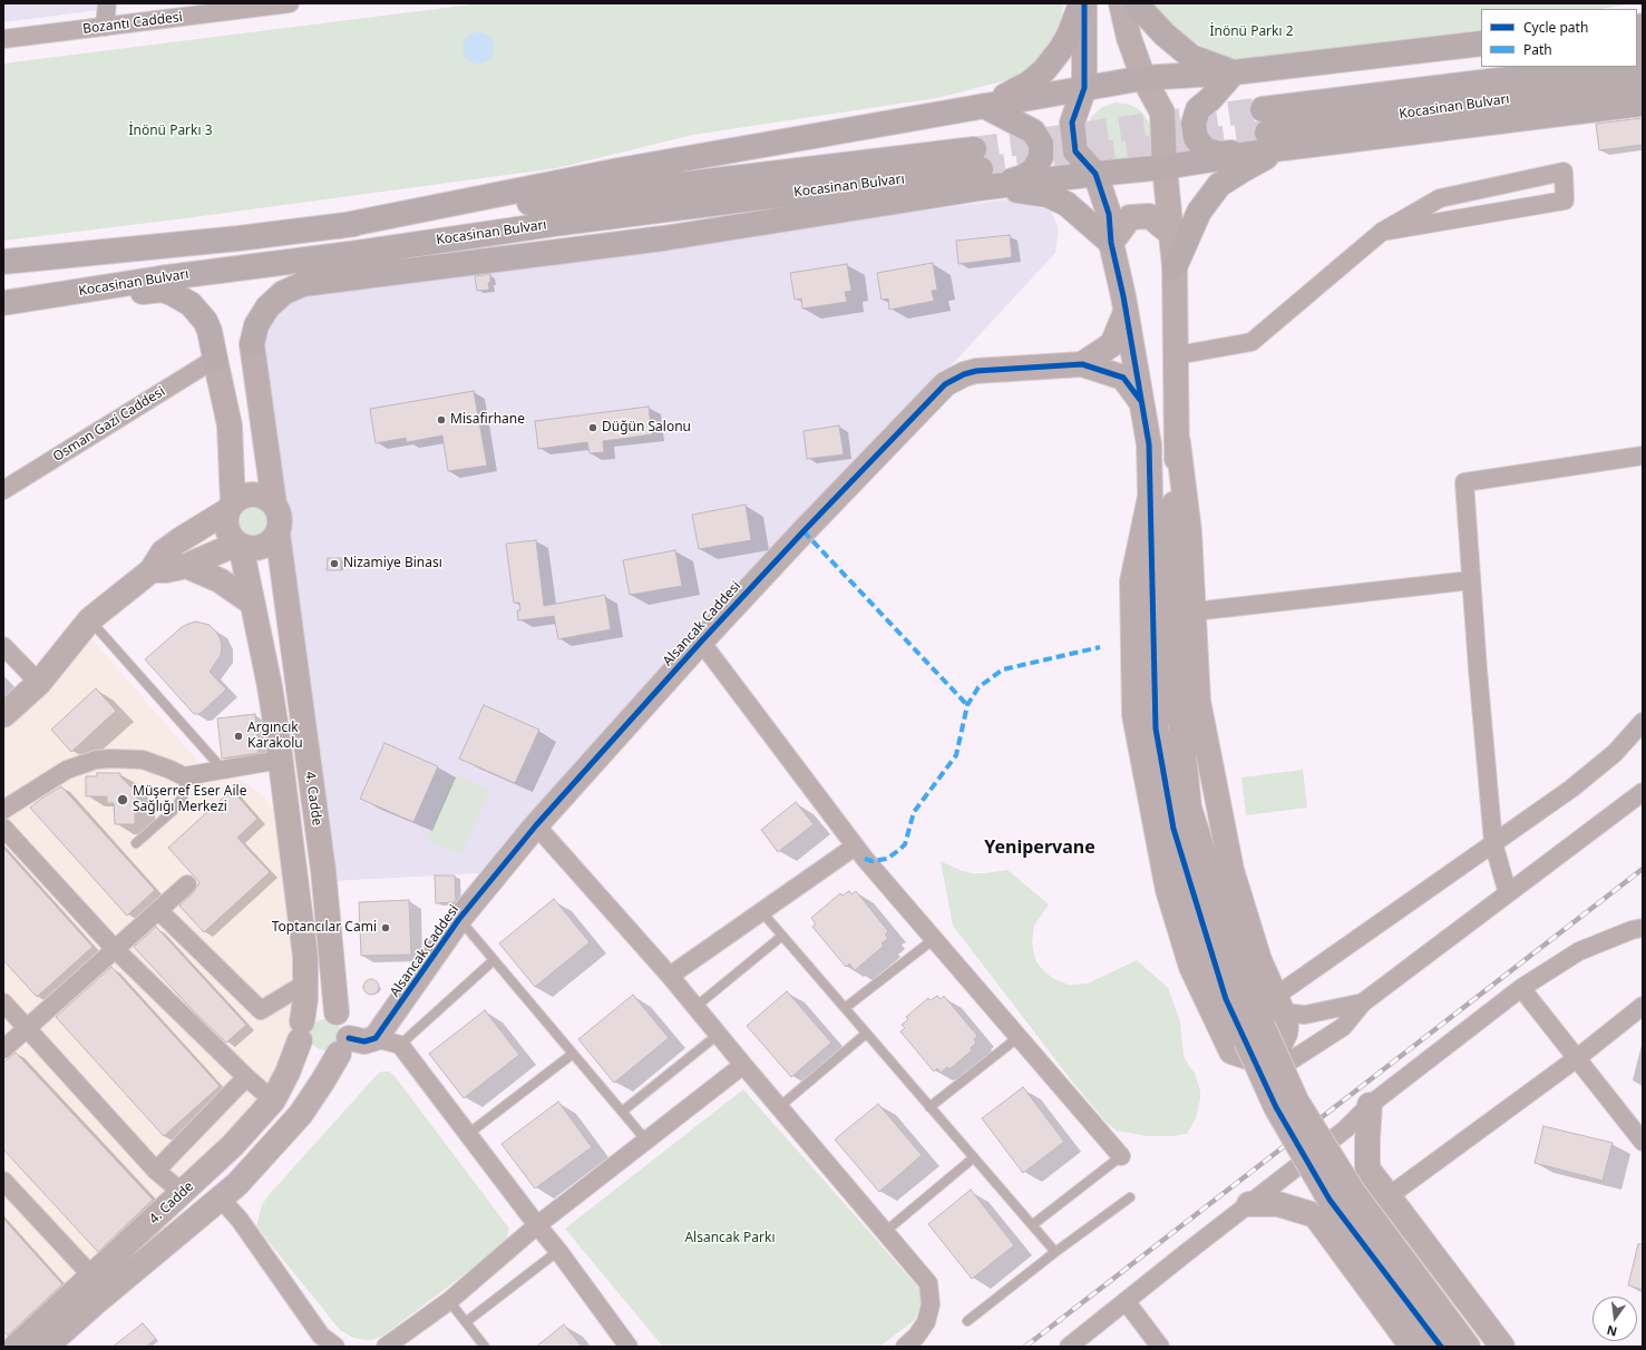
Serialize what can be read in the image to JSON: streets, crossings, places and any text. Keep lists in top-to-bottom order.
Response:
{
  "streets": {
    "highway": ["Kocasinan Bulvarı"],
    "street": [
      "Bozantı Caddesi",
      "Osman Gazi Caddesi",
      "Alsancak Caddesi",
      "4. Cadde"
    ]
  },
  "districts": ["Yenipervane"],
  "parks": ["İnönü Parkı 2", "İnönü Parkı 3", "Alsancak Parkı"],
  "places": [
    "Misafirhane",
    "Düğün Salonu",
    "Nizamiye Binası",
    "Argıncık Karakolu",
    "Müşerref Eser Aile Sağlığı Merkezi",
    "Toptancılar Cami"
  ],
  "legend": ["Cycle path", "Path"],
  "north": "bottom"
}
